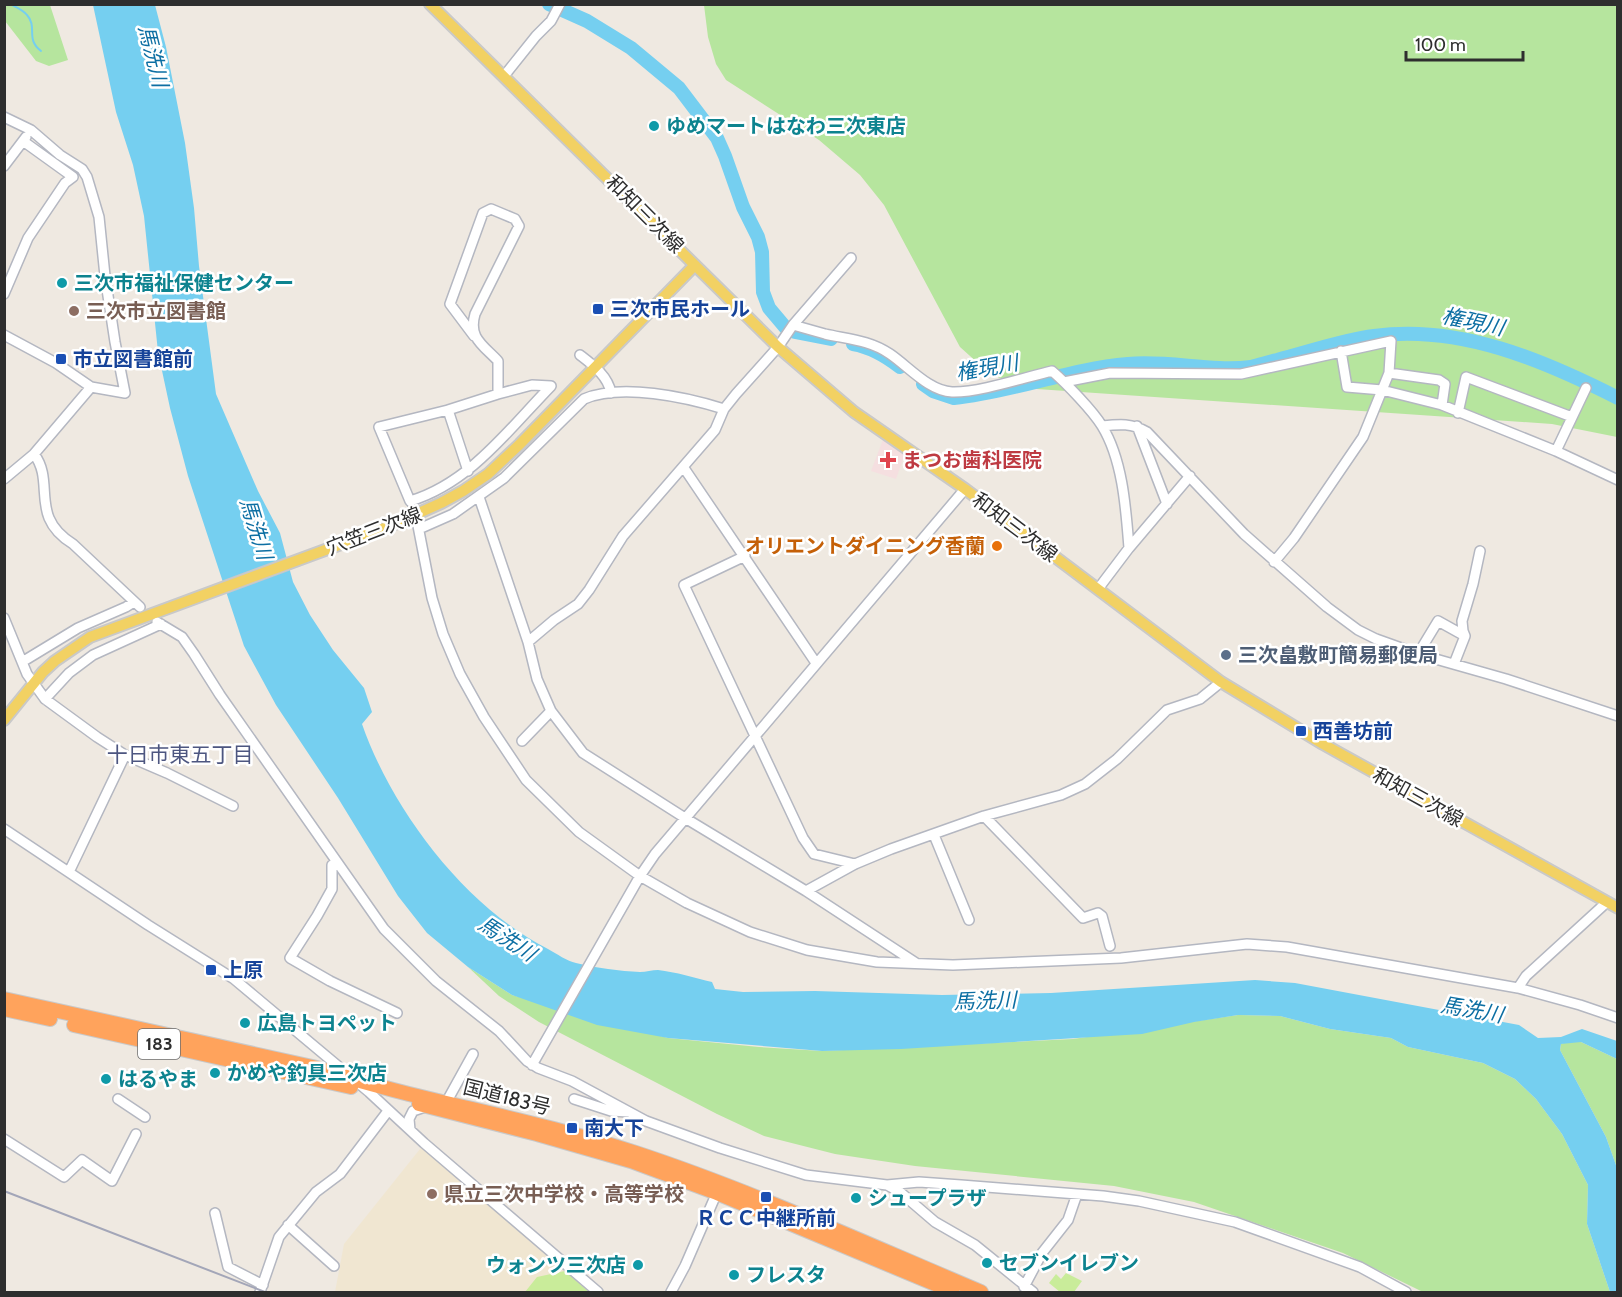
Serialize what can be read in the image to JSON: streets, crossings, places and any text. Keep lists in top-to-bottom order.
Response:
{
  "streets": {
    "highway": ["183", "国道183号"],
    "main road": ["和知三次線", "穴笠三次線"]
  },
  "crossings": [
    ["和知三次線", "穴笠三次線"]
  ],
  "districts": ["十日市東五丁目"],
  "water": ["馬洗川", "権現川"],
  "places": {
    "other": [
      "ゆめマートはなわ三次東店",
      "三次市福祉保健センター",
      "三次市立図書館",
      "オリエントダイニング香蘭",
      "三次畠敷町簡易郵便局",
      "広島トヨペット",
      "かめや釣具三次店",
      "はるやま",
      "県立三次中学校・高等学校",
      "シュープラザ",
      "セブンイレブン",
      "ウォンツ三次店",
      "フレスタ"
    ],
    "transit": [
      "三次市民ホール",
      "市立図書館前",
      "西善坊前",
      "上原",
      "南大下",
      "ＲＣＣ中継所前"
    ],
    "health": ["まつお歯科医院"]
  },
  "scale_bar": "100 m"
}
